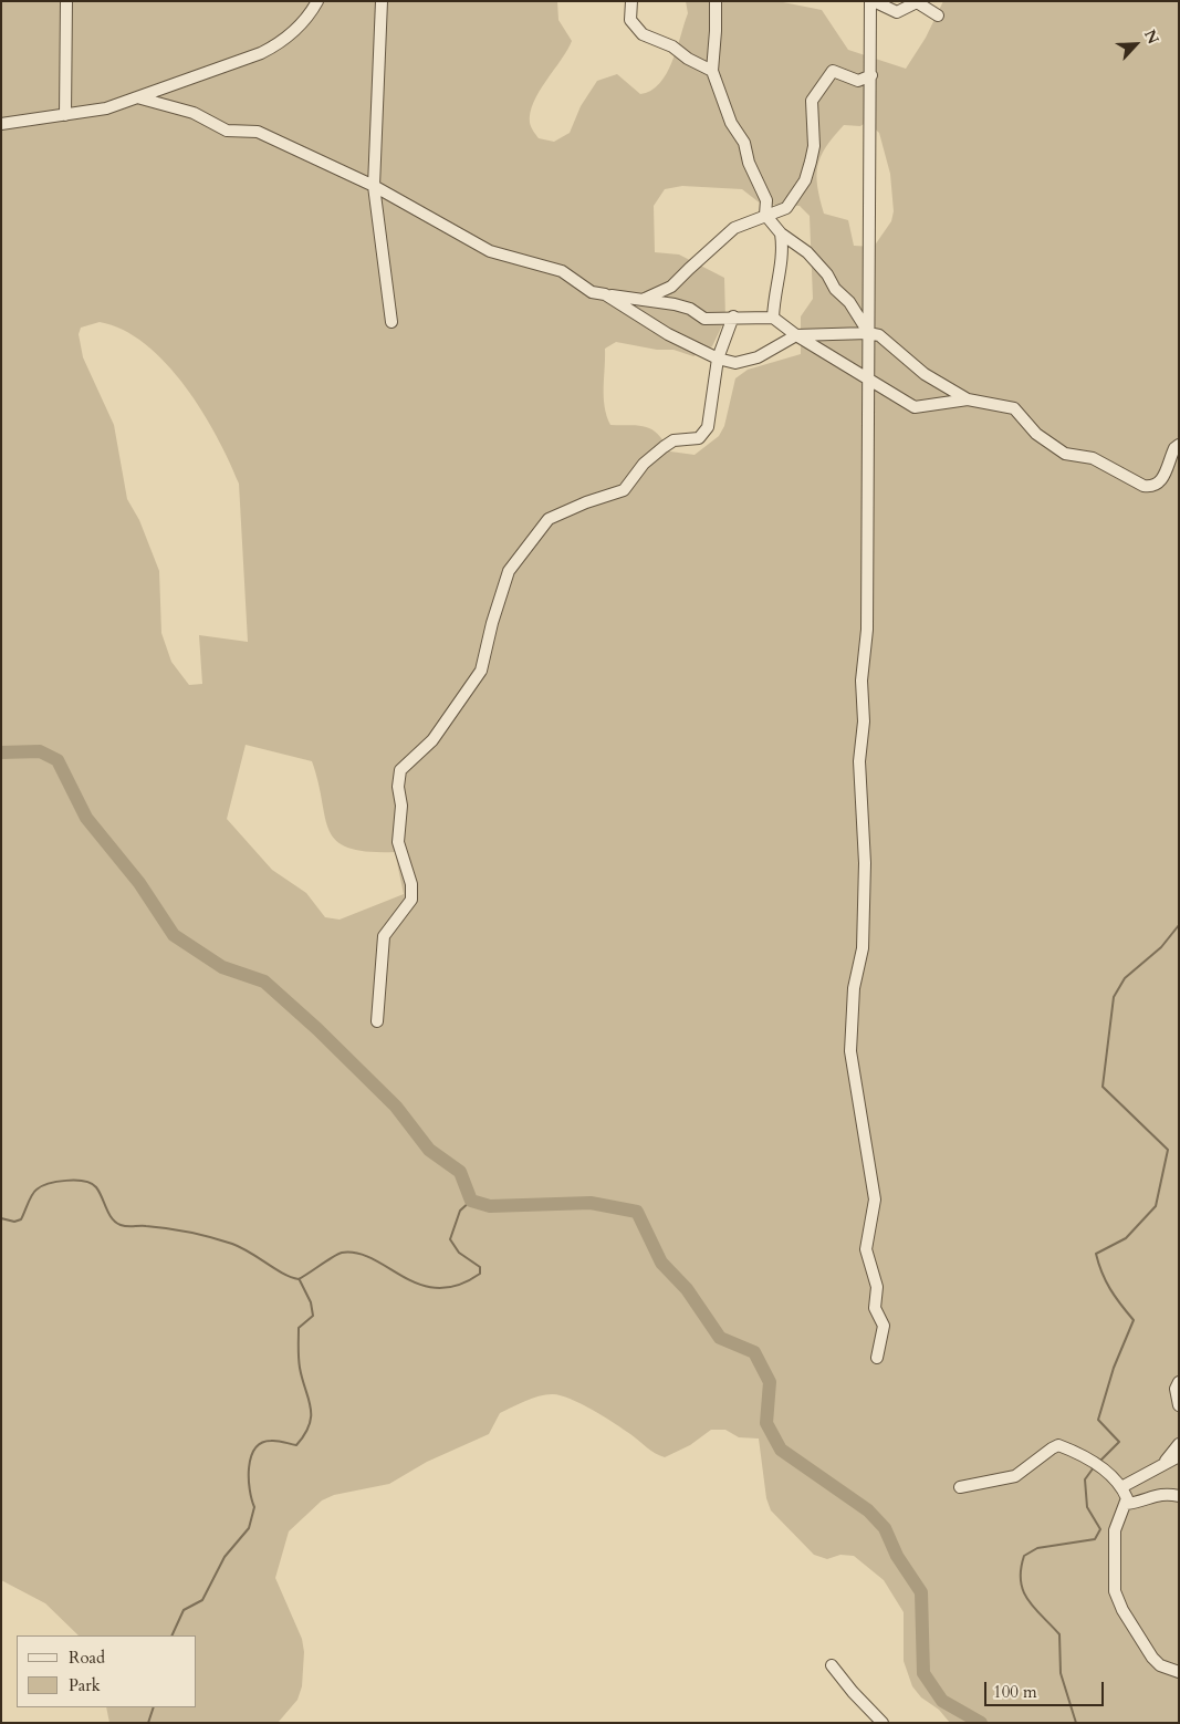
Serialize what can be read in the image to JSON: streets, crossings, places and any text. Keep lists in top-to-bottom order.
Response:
{
  "legend": ["Road", "Park"],
  "scale_bar": "100 m",
  "north": "top right"
}
